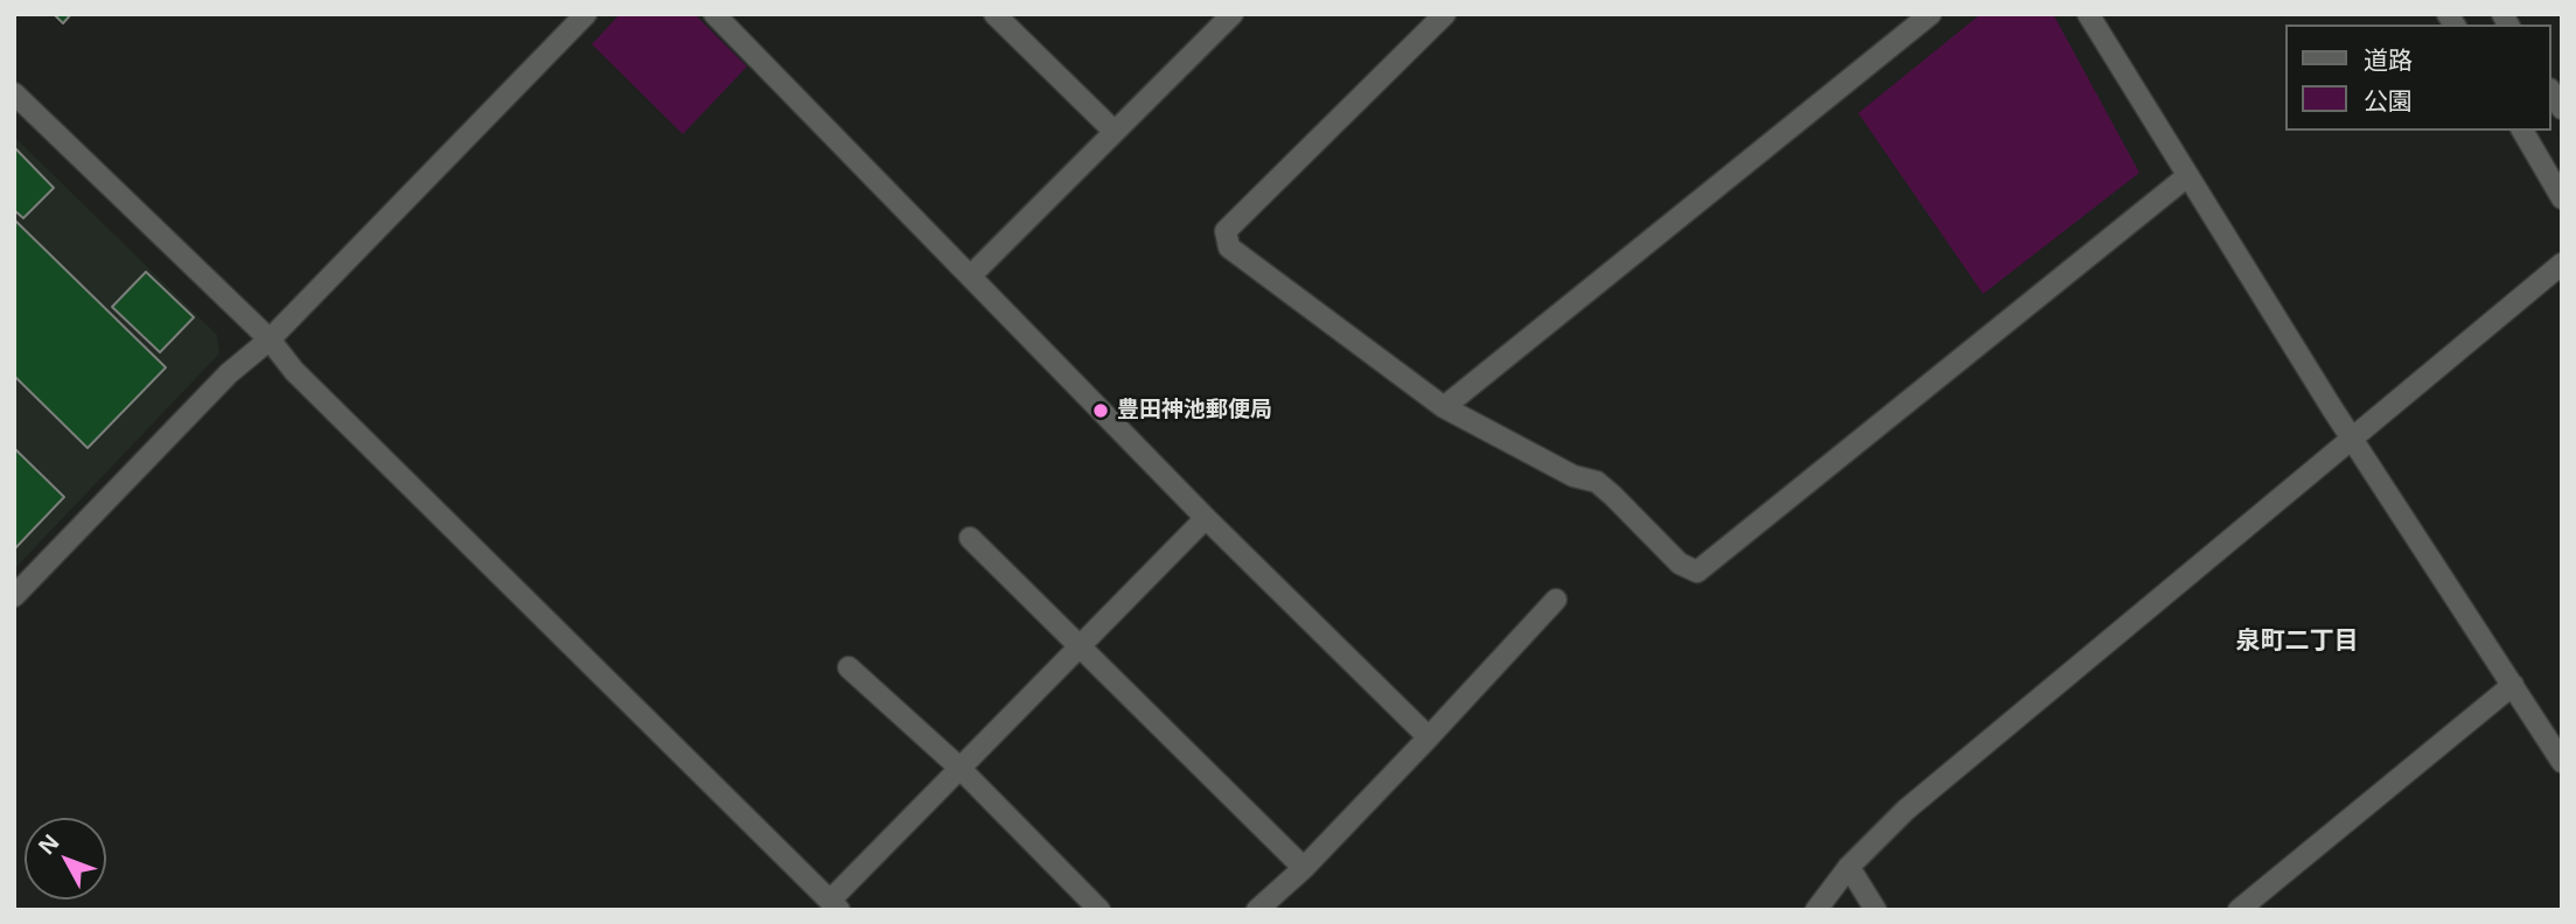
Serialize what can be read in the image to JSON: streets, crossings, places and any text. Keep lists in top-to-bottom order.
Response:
{
  "districts": ["泉町二丁目"],
  "places": ["豊田神池郵便局"],
  "legend": ["道路", "公園"],
  "north": "top left"
}
